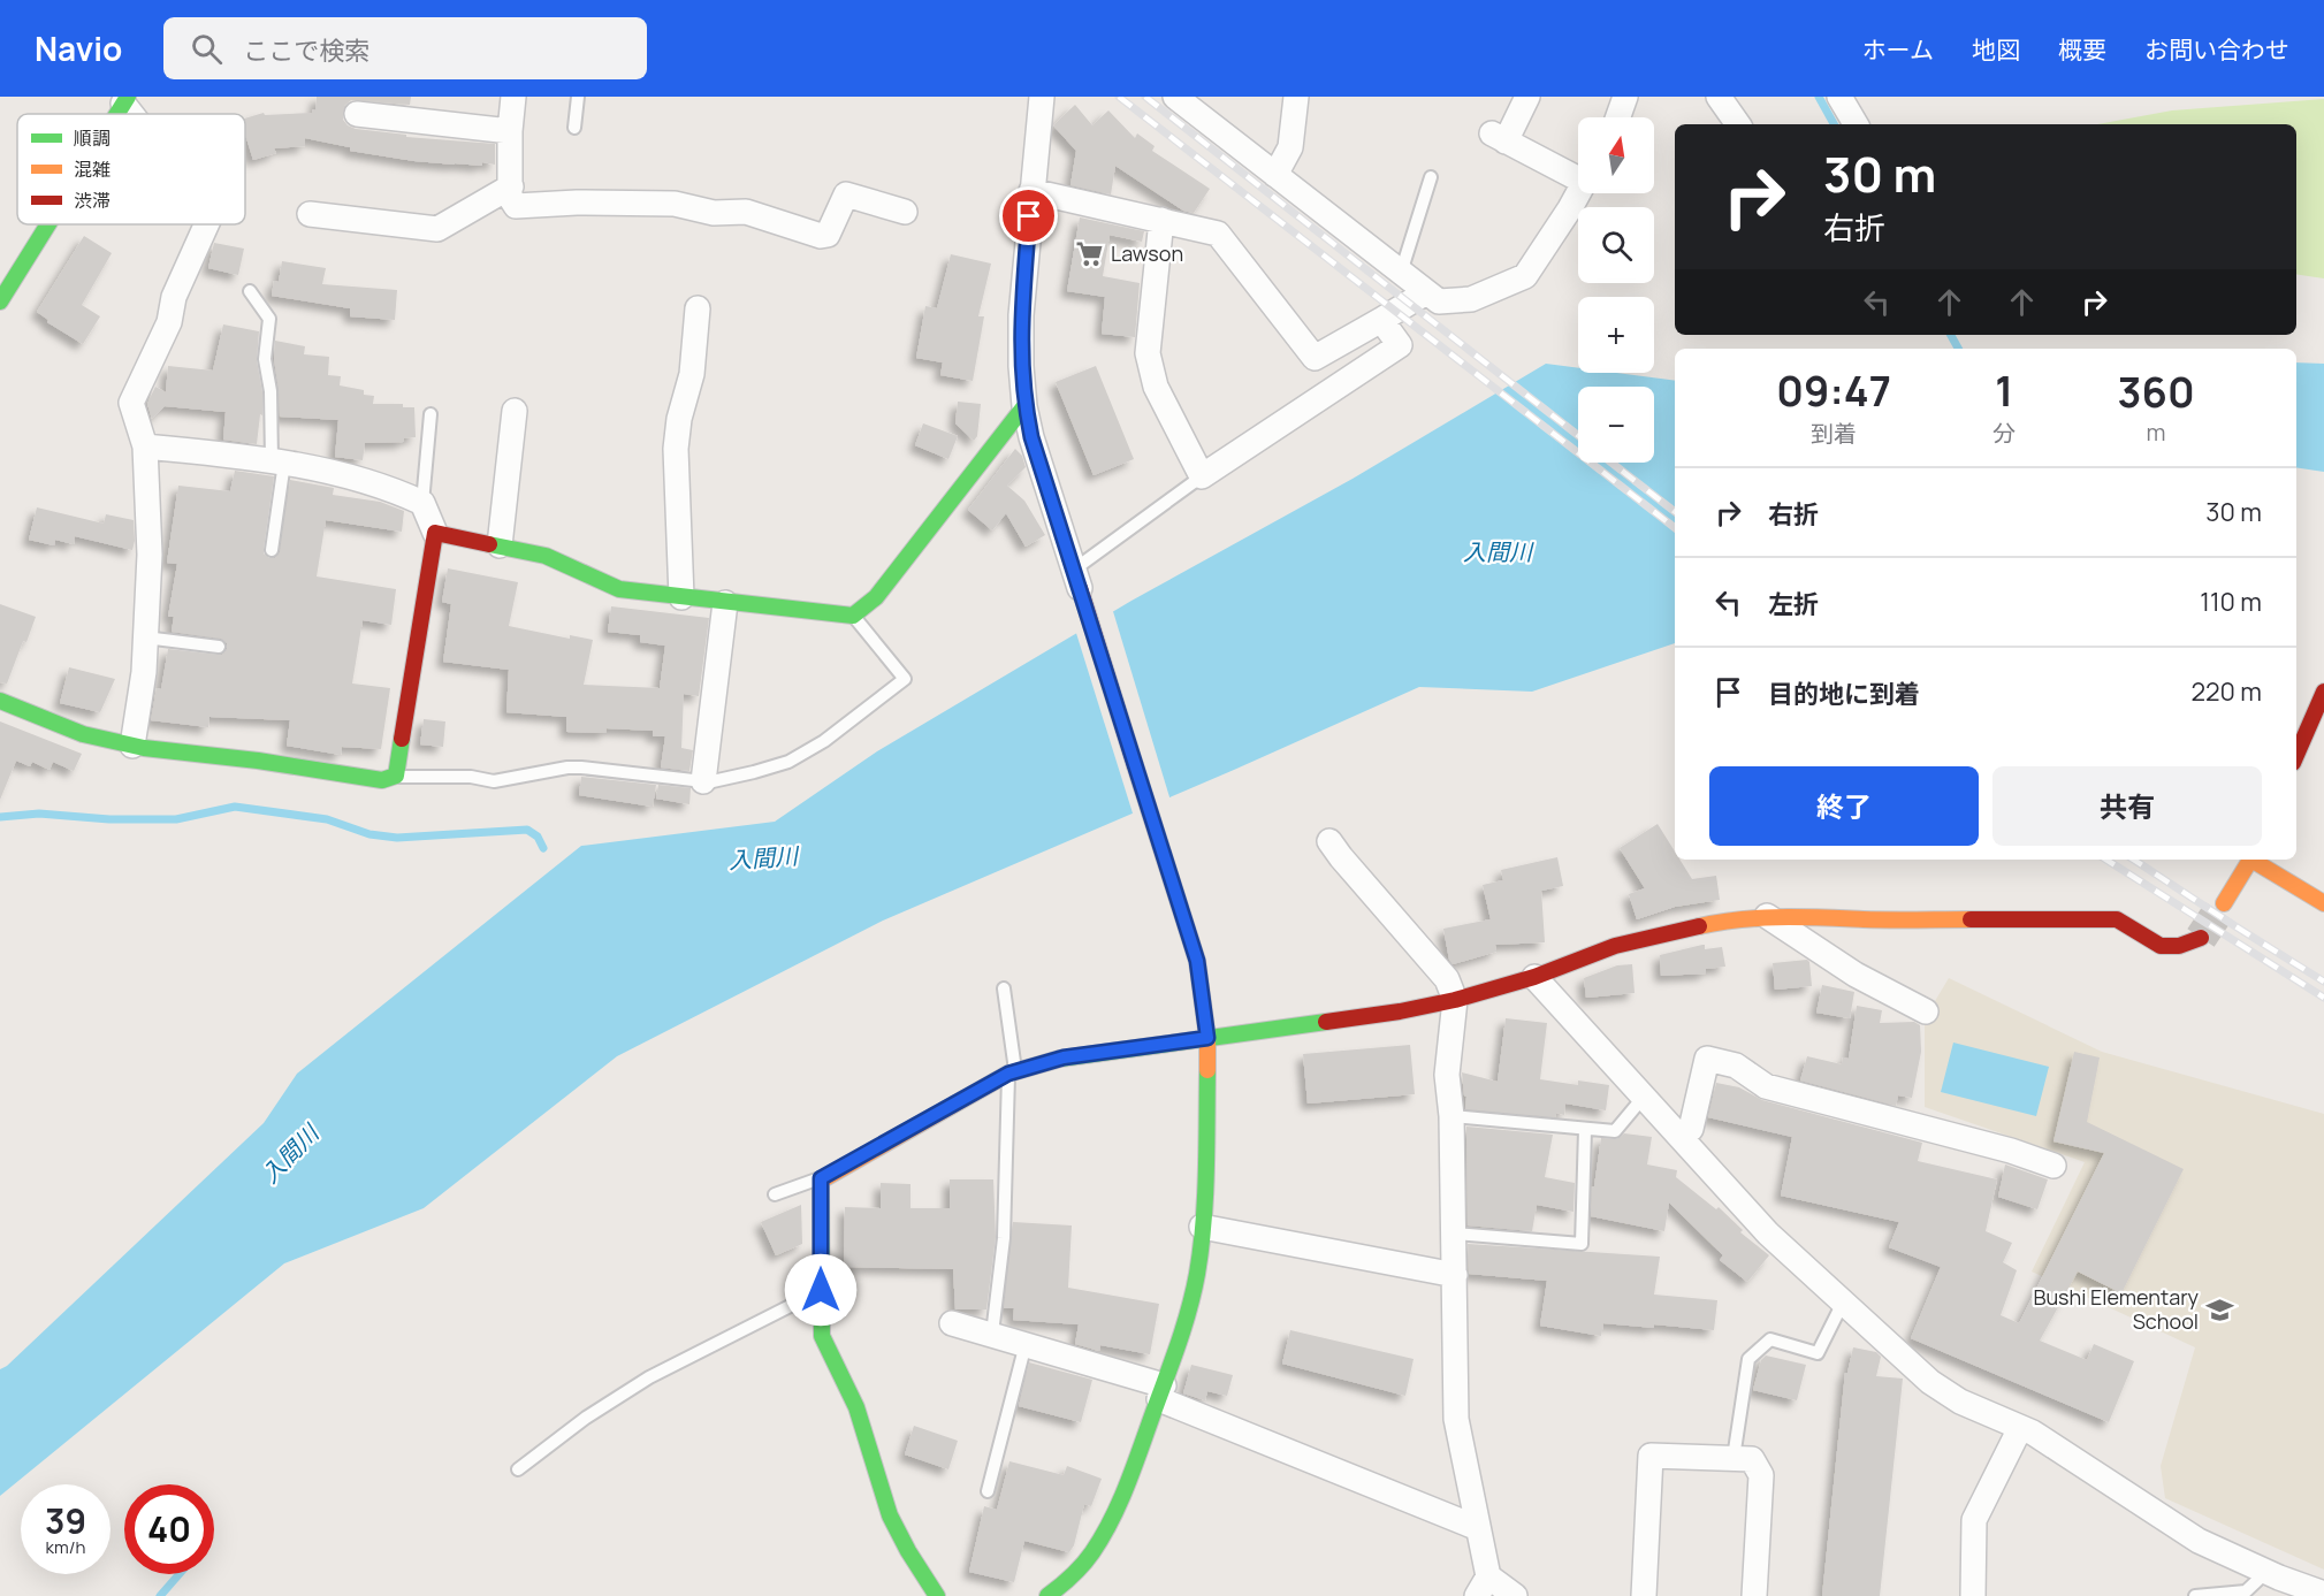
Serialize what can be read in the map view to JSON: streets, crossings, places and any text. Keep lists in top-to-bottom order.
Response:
{
  "water": ["入間川"],
  "places": {
    "supermarket": ["Lawson"],
    "school or university": ["Bushi Elementary School"]
  },
  "legend": ["順調", "混雑", "渋滞"],
  "north": "top",
  "page": {
    "header": "Navio",
    "search": "ここで検索",
    "nav": [
      "ホーム",
      "地図",
      "概要",
      "お問い合わせ"
    ],
    "map_buttons": ["+", "−"],
    "turn": ["30 m", "右折"],
    "eta": [
      "09:47",
      "到着",
      "1",
      "分",
      "360",
      "m"
    ],
    "list": [
      {
        "name": "右折",
        "value": "30 m"
      },
      {
        "name": "左折",
        "value": "110 m"
      },
      {
        "name": "目的地に到着",
        "value": "220 m"
      }
    ],
    "buttons": ["終了", "共有"],
    "speed": "39 km/h",
    "limit": "40"
  }
}
